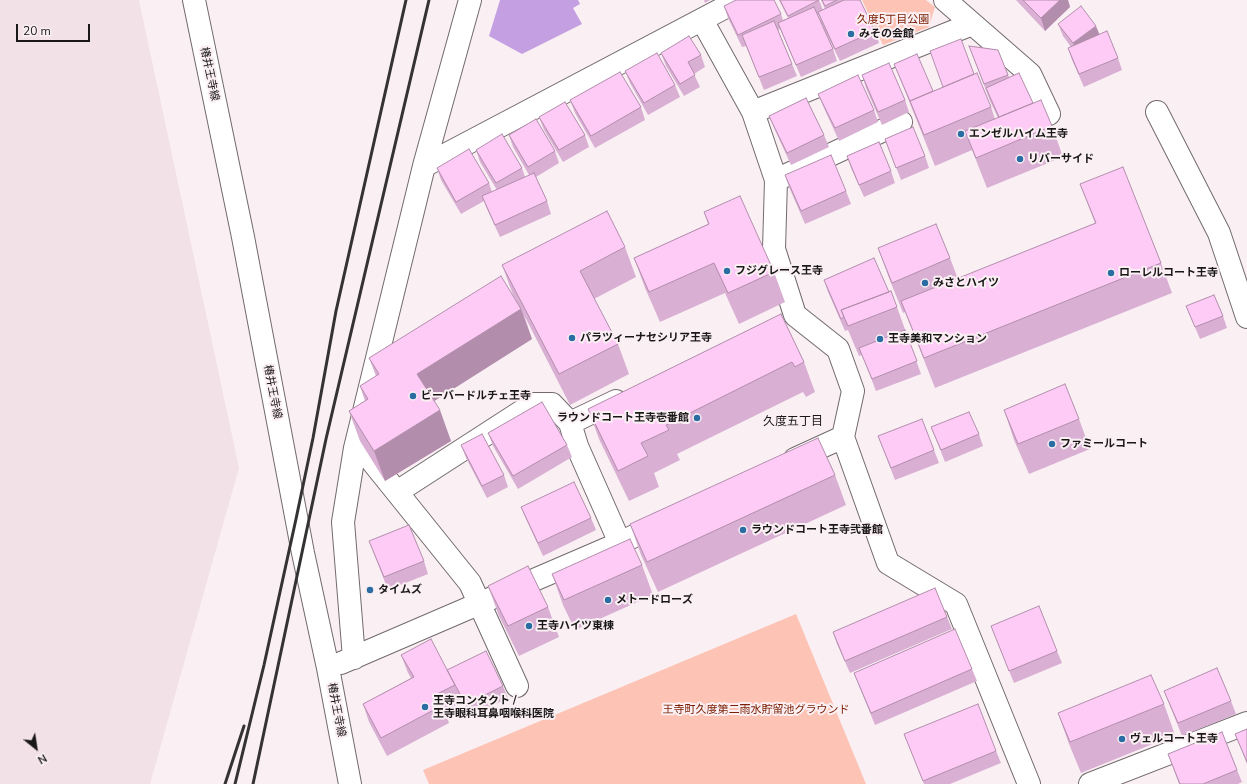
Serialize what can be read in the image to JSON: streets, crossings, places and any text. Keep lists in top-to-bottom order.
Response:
{
  "streets": {
    "street": ["椿井王寺線"]
  },
  "districts": ["久度五丁目"],
  "parks": ["久度5丁目公園", "王寺町久度第二雨水貯留池グラウンド"],
  "places": [
    "みその会館",
    "エンゼルハイム王寺",
    "リバーサイド",
    "フジグレース王寺",
    "ローレルコート王寺",
    "みさとハイツ",
    "パラツィーナセシリア王寺",
    "王寺美和マンション",
    "ビーバードルチェ王寺",
    "ラウンドコート王寺壱番館",
    "ファミールコート",
    "ラウンドコート王寺弐番館",
    "タイムズ",
    "メトードローズ",
    "王寺ハイツ東棟",
    "王寺コンタクト / 王寺眼科耳鼻咽喉科医院",
    "ヴェルコート王寺"
  ],
  "scale_bar": "20 m",
  "north": "bottom right"
}
